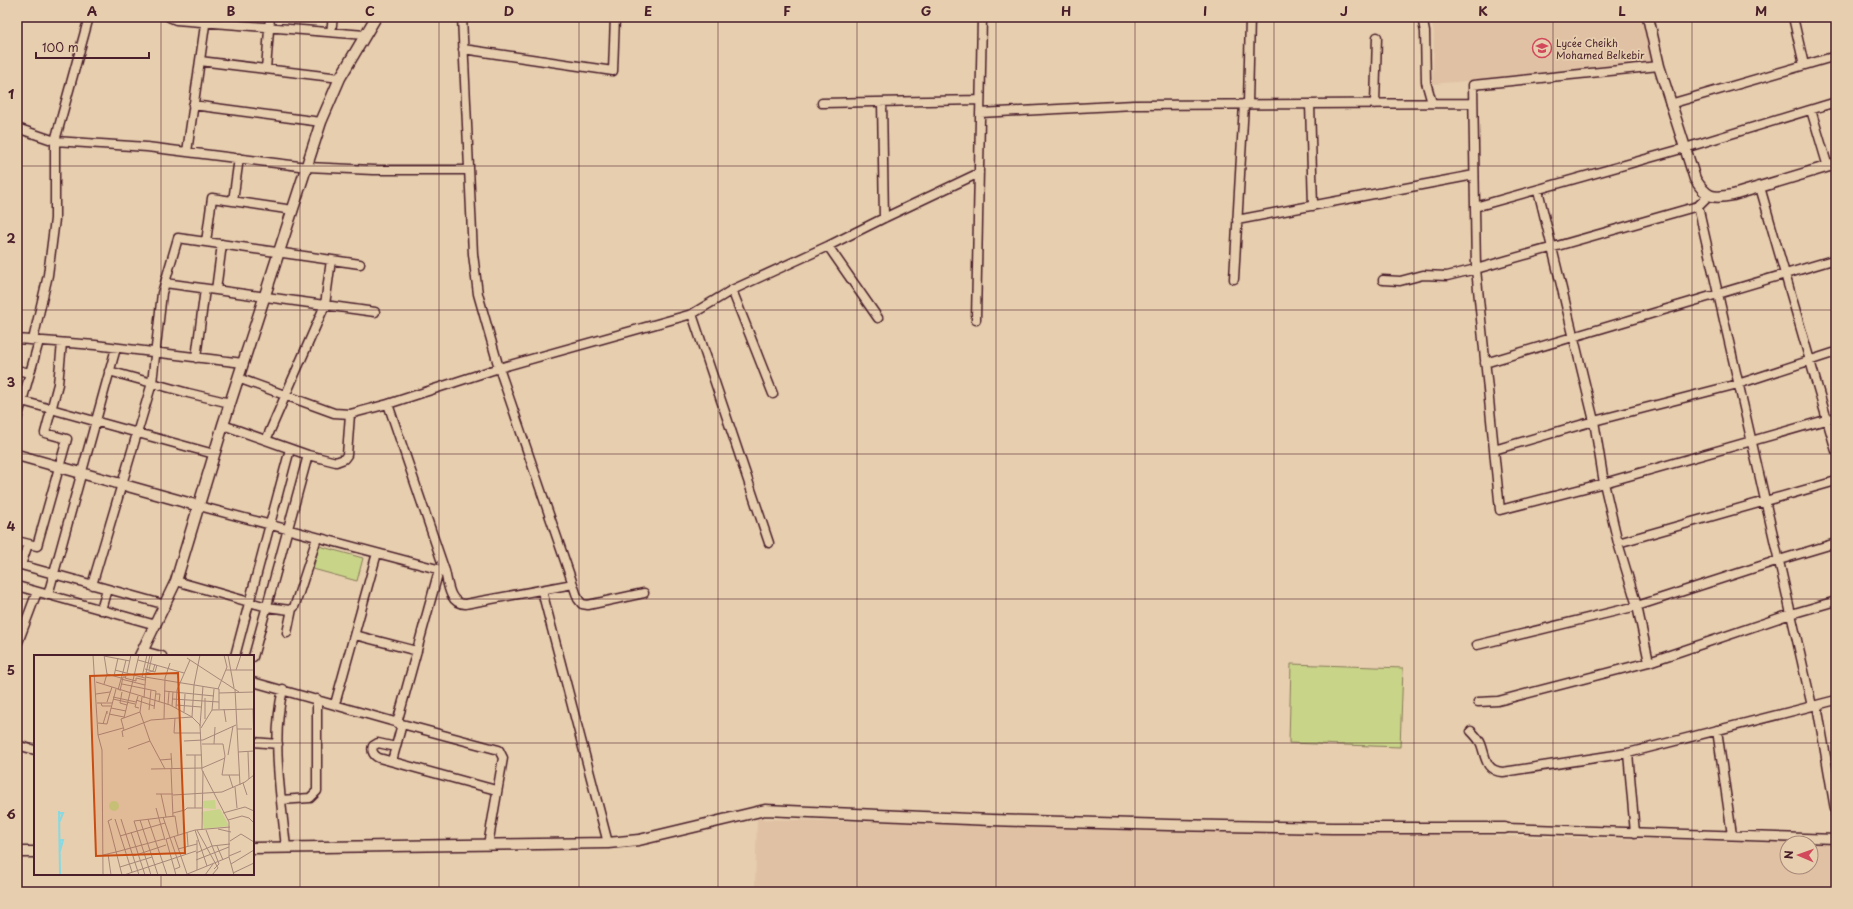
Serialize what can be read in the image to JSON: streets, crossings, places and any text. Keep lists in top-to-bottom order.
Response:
{
  "places": {
    "school or university": ["Lycée Cheikh Mohamed Belkebir"]
  },
  "scale_bar": "100 m",
  "north": "left",
  "grid": {
    "columns": [
      "A",
      "B",
      "C",
      "D",
      "E",
      "F",
      "G",
      "H",
      "I",
      "J",
      "K",
      "L",
      "M"
    ],
    "rows": [
      "1",
      "2",
      "3",
      "4",
      "5",
      "6"
    ]
  }
}
